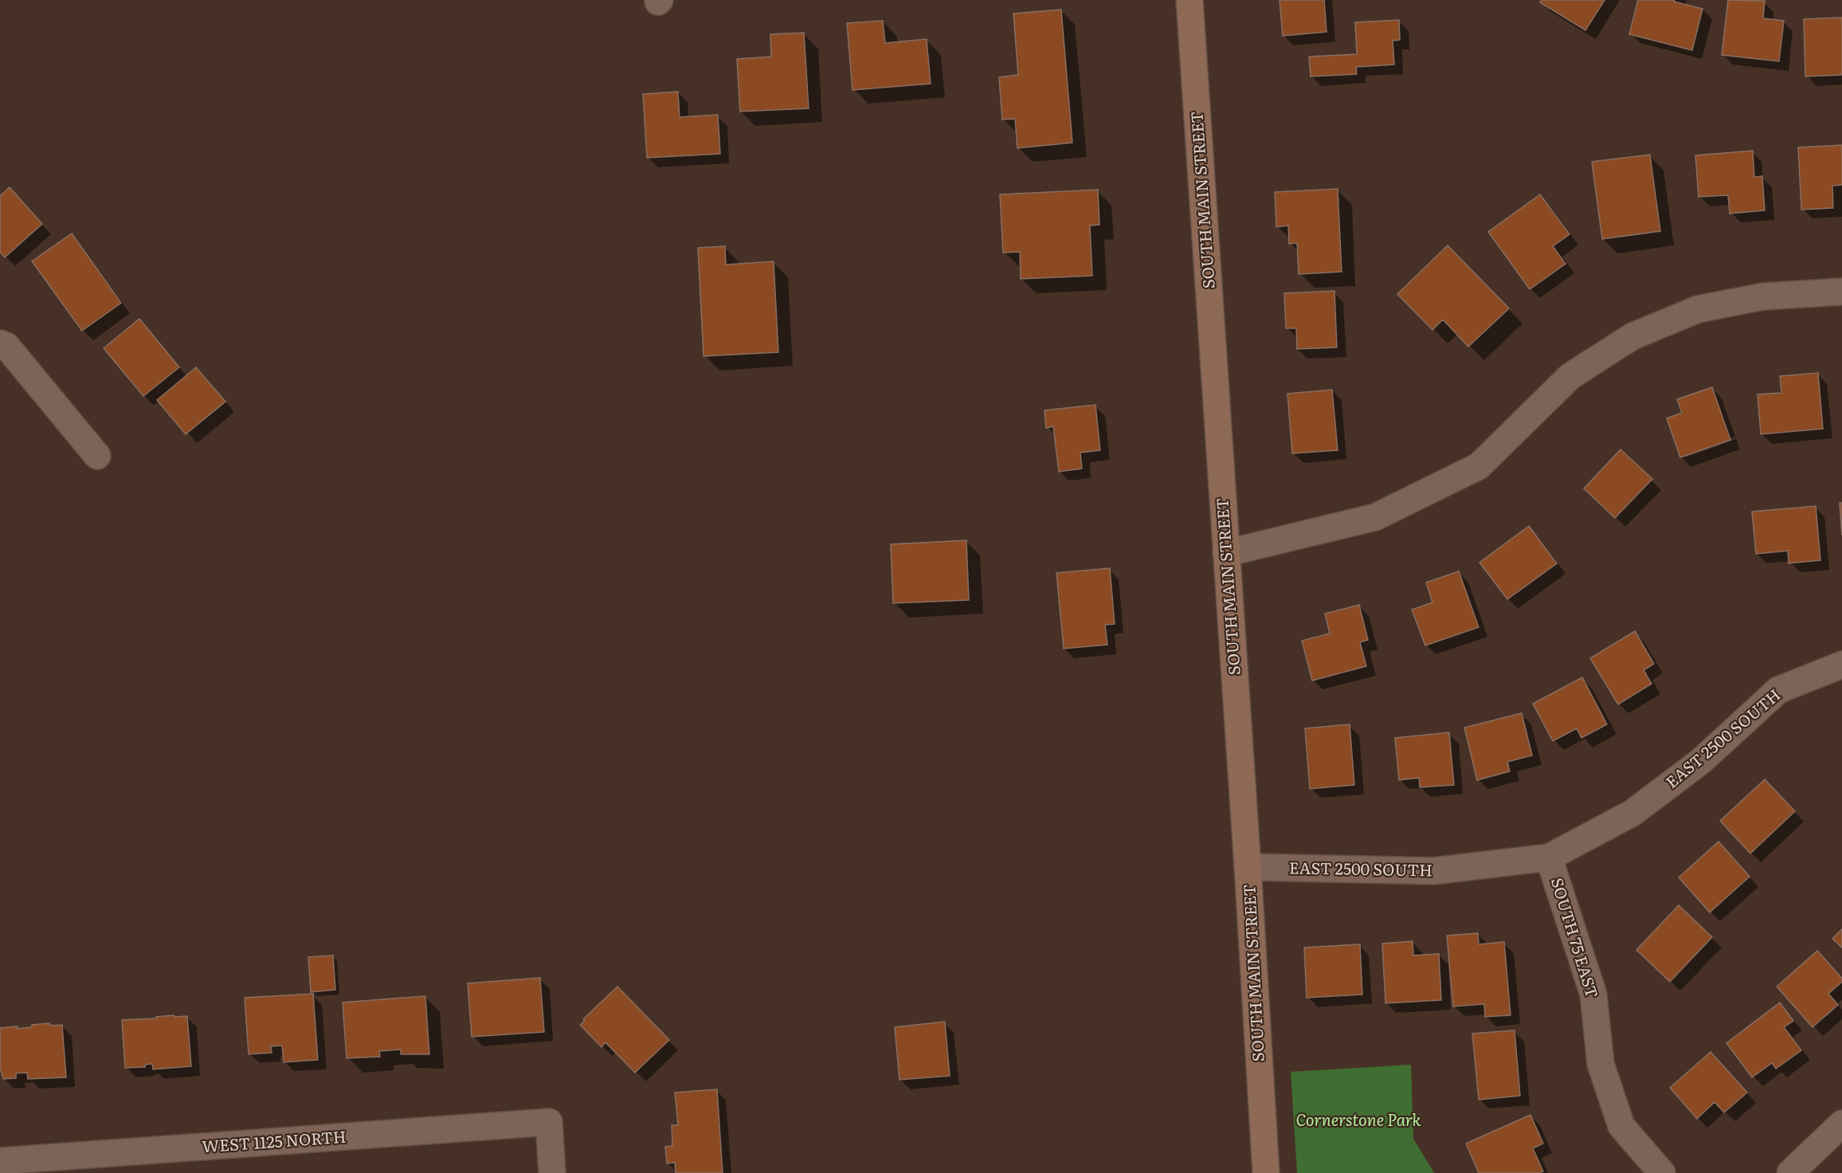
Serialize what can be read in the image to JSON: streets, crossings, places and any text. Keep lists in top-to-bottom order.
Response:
{
  "streets": {
    "street": [
      "SOUTH MAIN STREET",
      "EAST 2500 SOUTH",
      "SOUTH 75 EAST",
      "WEST 1125 NORTH"
    ]
  },
  "crossings": [
    ["SOUTH MAIN STREET", "EAST 2500 SOUTH"],
    ["EAST 2500 SOUTH", "SOUTH 75 EAST"]
  ],
  "parks": ["Cornerstone Park"]
}
